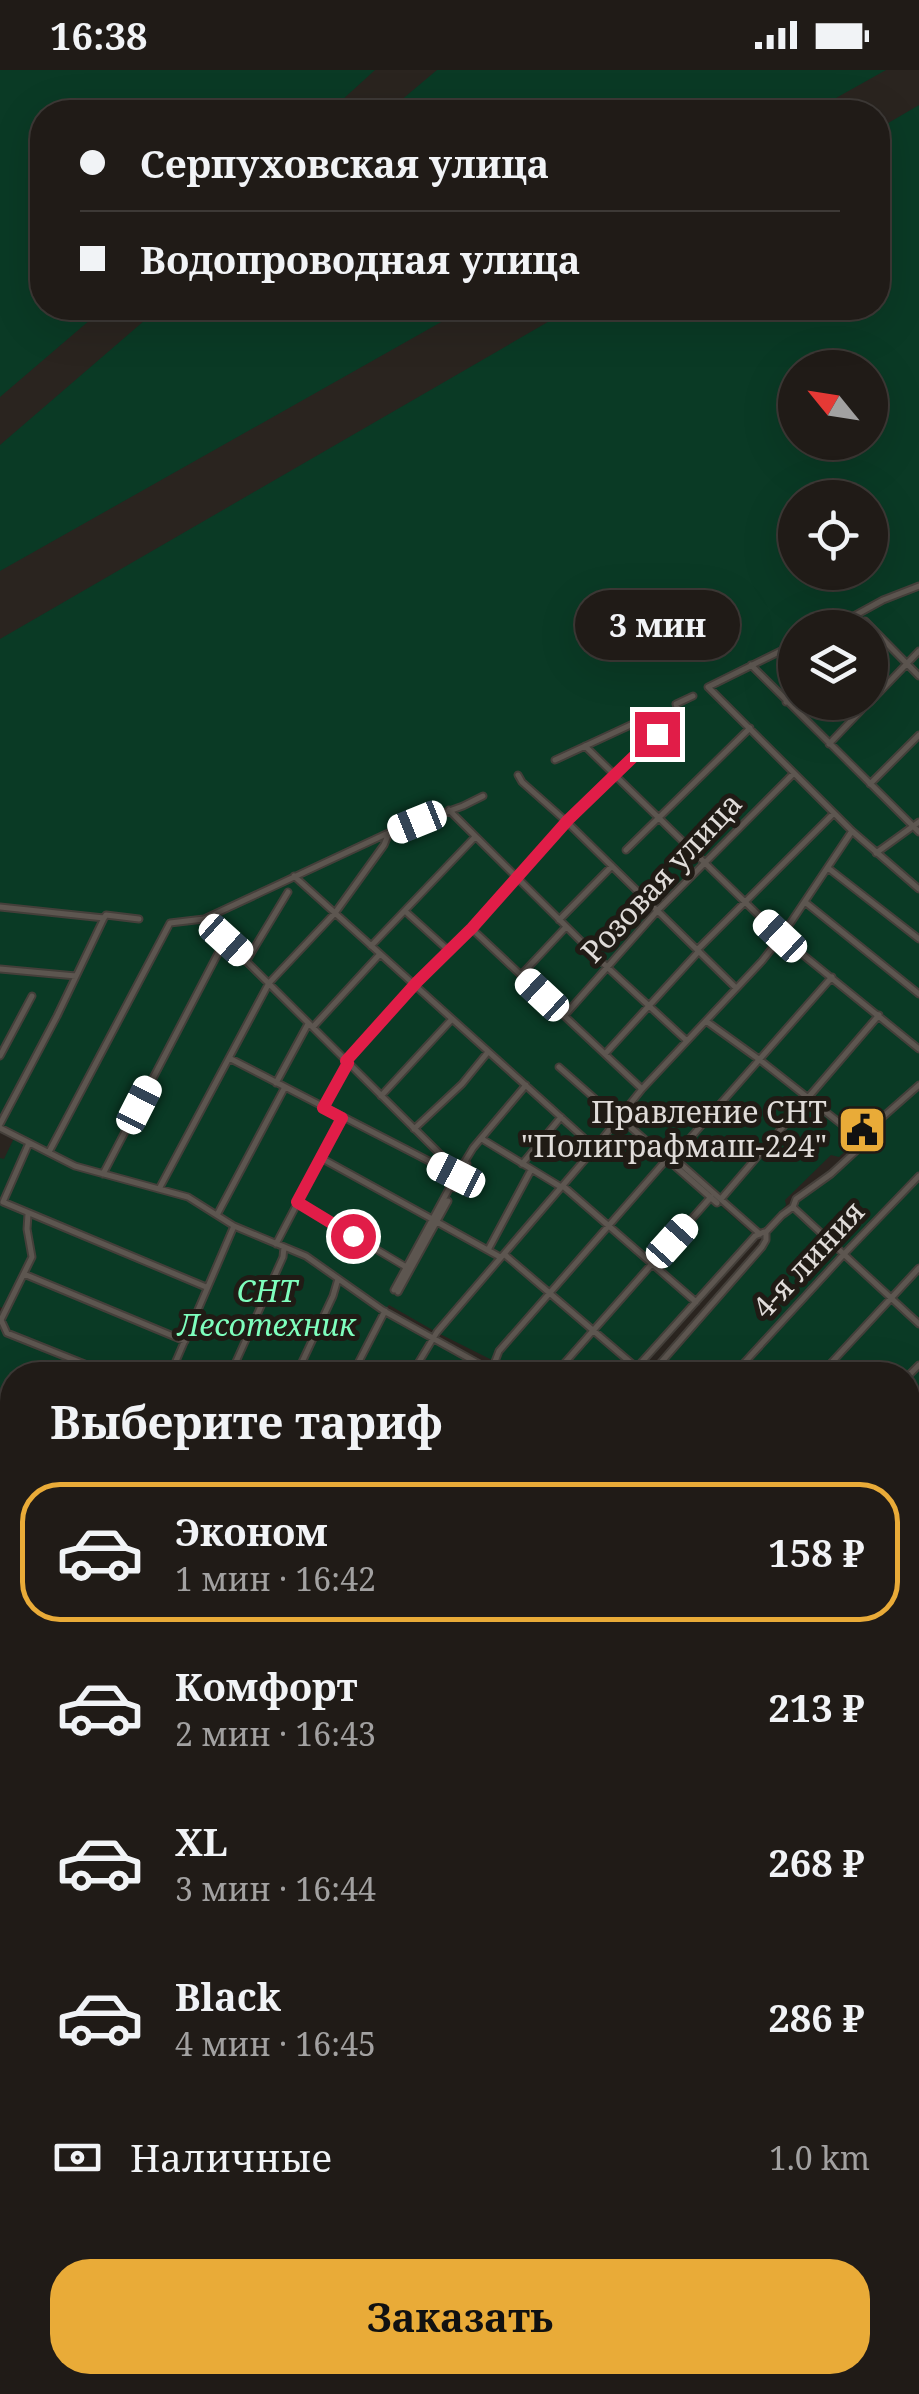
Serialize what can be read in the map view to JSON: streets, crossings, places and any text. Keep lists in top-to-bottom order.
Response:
{
  "streets": {
    "street": ["Розовая улица", "4-я линия"]
  },
  "parks": ["СНТ Лесотехник"],
  "places": {
    "public building": ["Правление СНТ \"Полиграфмаш-224\""]
  },
  "north": "top left",
  "page": {
    "status": "16:38",
    "banner": ["Серпуховская улица", "Водопроводная улица"],
    "bubble": "3 мин",
    "heading": "Выберите тариф",
    "list": [
      {
        "name": "Эконом",
        "note": "1 мин · 16:42",
        "value": "158 ₽"
      },
      {
        "name": "Комфорт",
        "note": "2 мин · 16:43",
        "value": "213 ₽"
      },
      {
        "name": "XL",
        "note": "3 мин · 16:44",
        "value": "268 ₽"
      },
      {
        "name": "Black",
        "note": "4 мин · 16:45",
        "value": "286 ₽"
      }
    ],
    "pay": ["Наличные", "1.0 km"],
    "buttons": "Заказать"
  }
}
